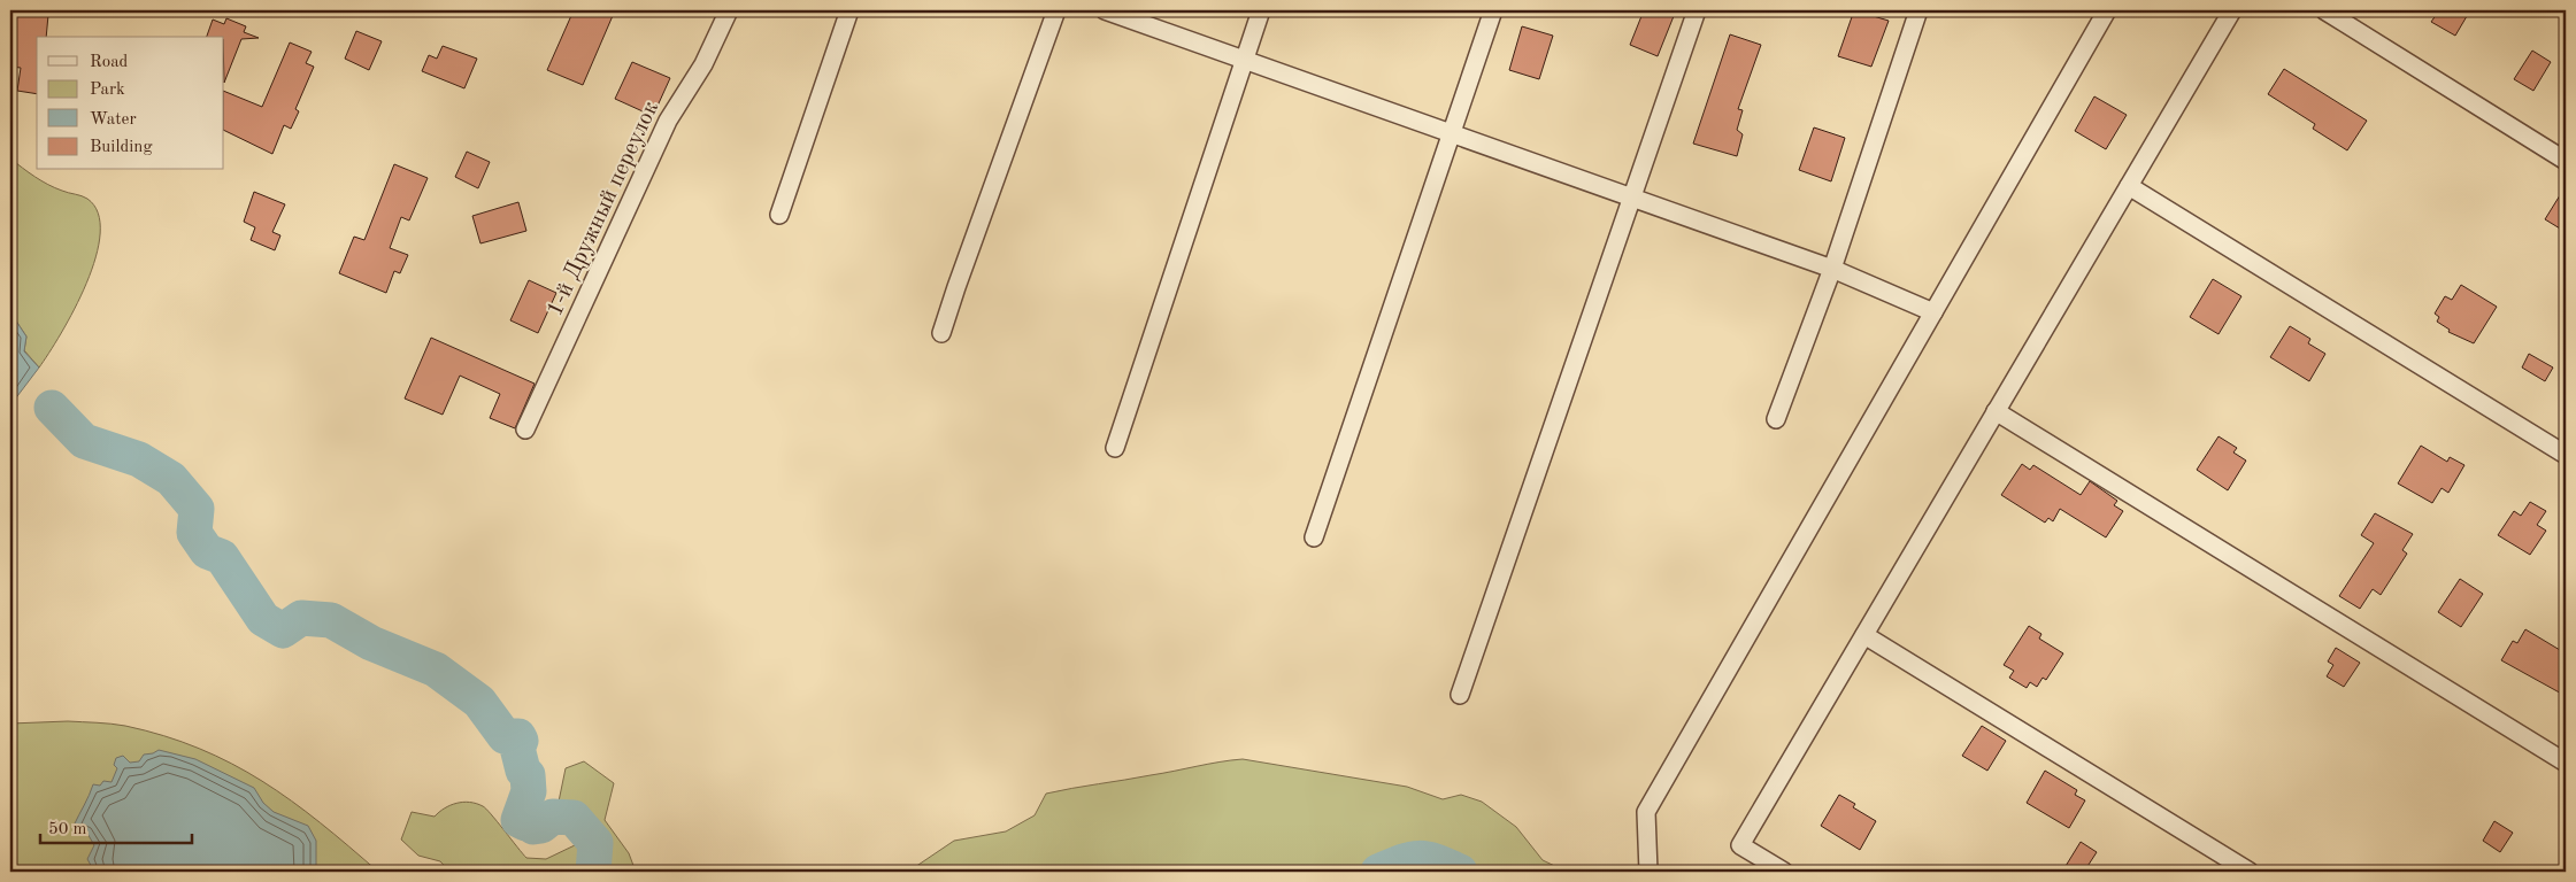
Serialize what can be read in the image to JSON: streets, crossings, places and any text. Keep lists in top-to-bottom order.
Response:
{
  "streets": {
    "street": ["1-й Дружный переулок"]
  },
  "legend": [
    "Road",
    "Park",
    "Water",
    "Building"
  ],
  "scale_bar": "50 m"
}
